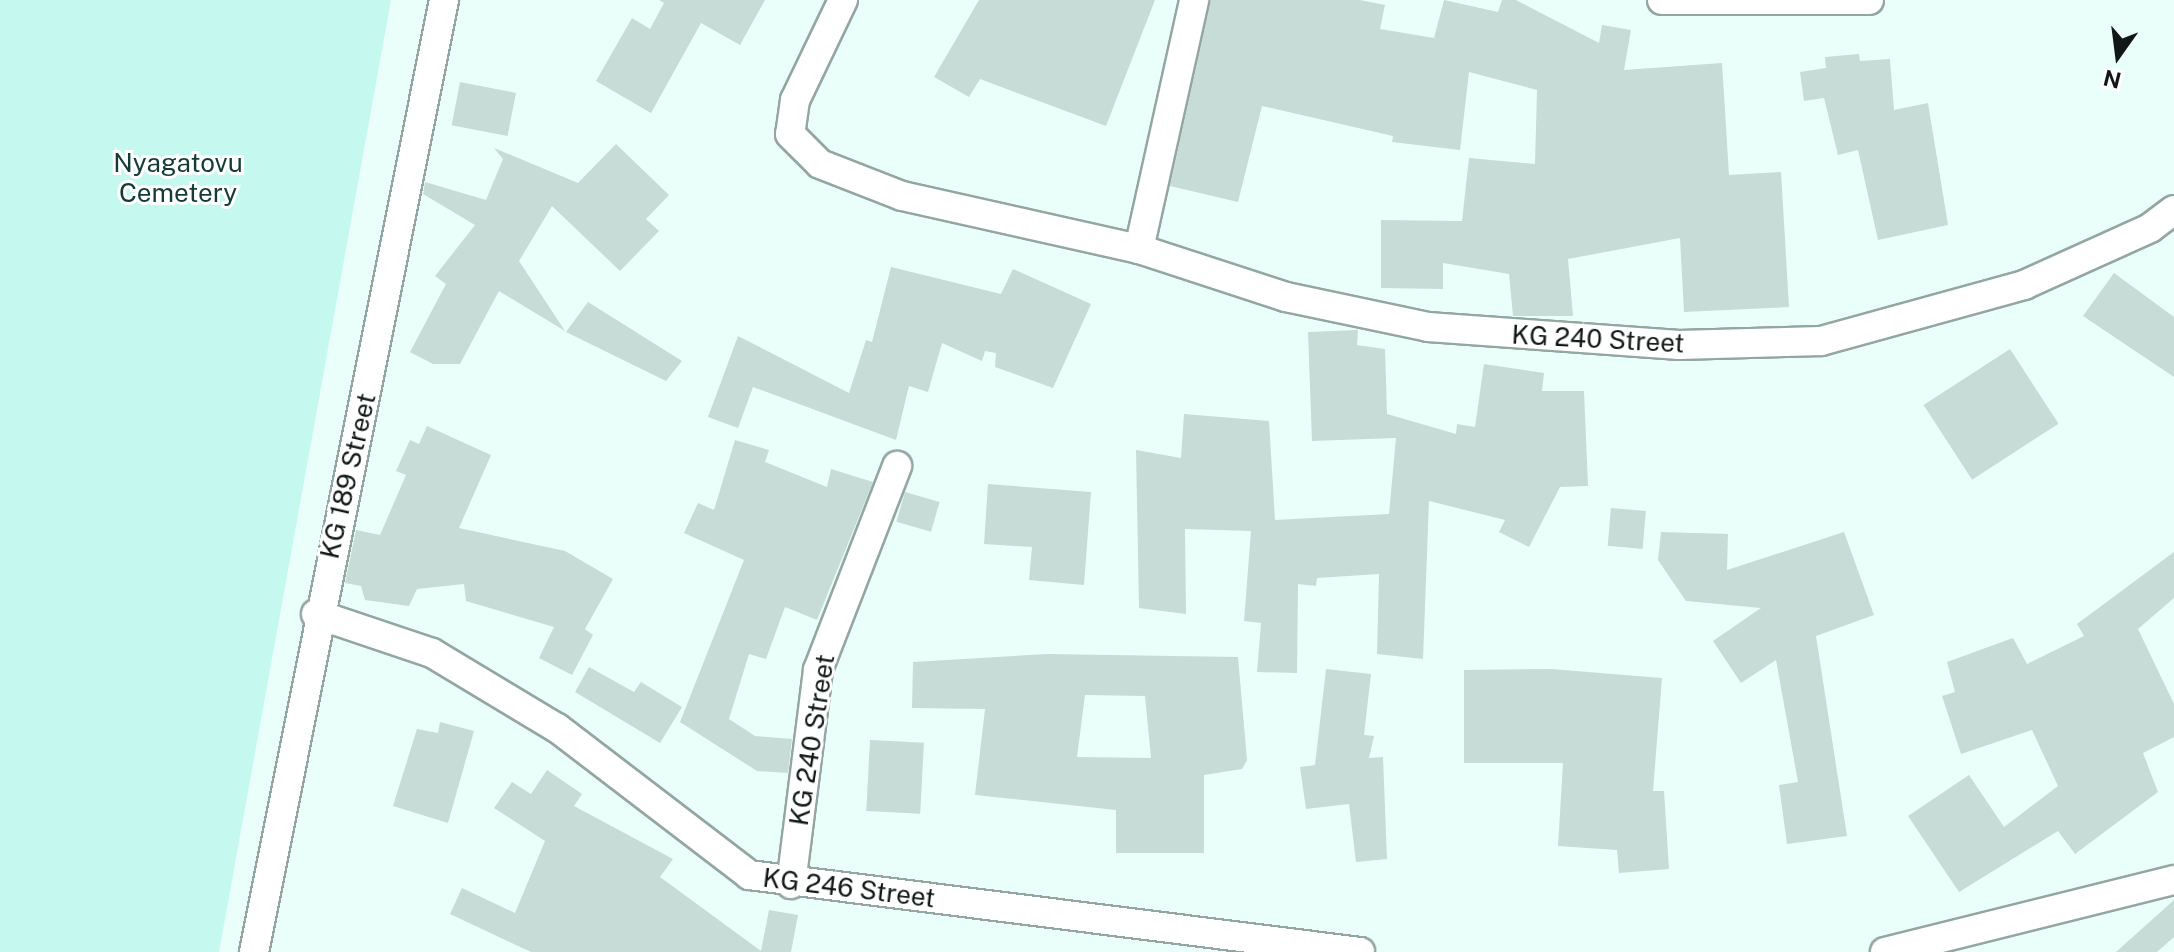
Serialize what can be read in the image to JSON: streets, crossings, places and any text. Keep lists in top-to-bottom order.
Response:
{
  "streets": {
    "street": ["KG 240 Street", "KG 189 Street", "KG 246 Street"]
  },
  "crossings": [
    ["KG 240 Street", "KG 246 Street"],
    ["KG 189 Street", "KG 246 Street"]
  ],
  "parks": ["Nyagatovu Cemetery"],
  "north": "bottom"
}
